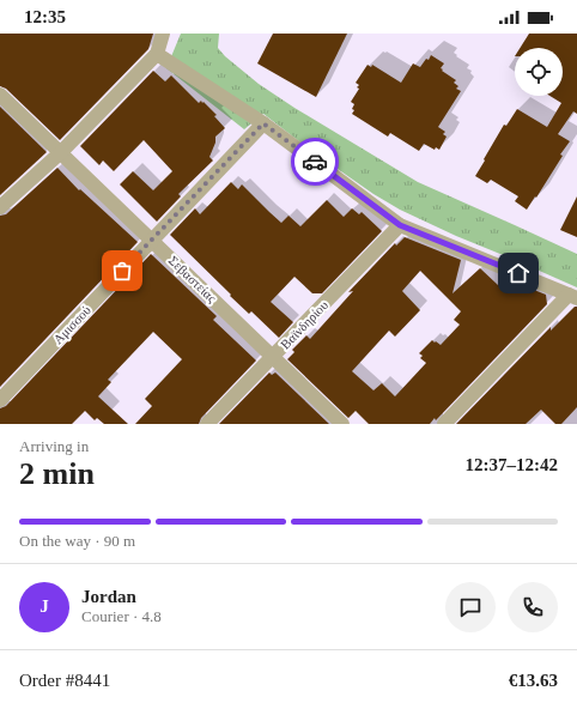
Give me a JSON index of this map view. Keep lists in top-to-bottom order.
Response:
{
  "streets": {
    "street": ["Σεβαστείας", "Αμισσού", "Βαϊνδηρίου"]
  },
  "crossings": [
    ["Σεβαστείας", "Αμισσού"],
    ["Σεβαστείας", "Βαϊνδηρίου"]
  ],
  "page": {
    "status": "12:35",
    "heading": ["2 min", "Arriving in", "12:37–12:42"],
    "panel": [
      "Jordan",
      "Courier · 4.8",
      "Order #8441",
      "€13.63"
    ],
    "bar": "On the way · 90 m",
    "round": "J"
  }
}
